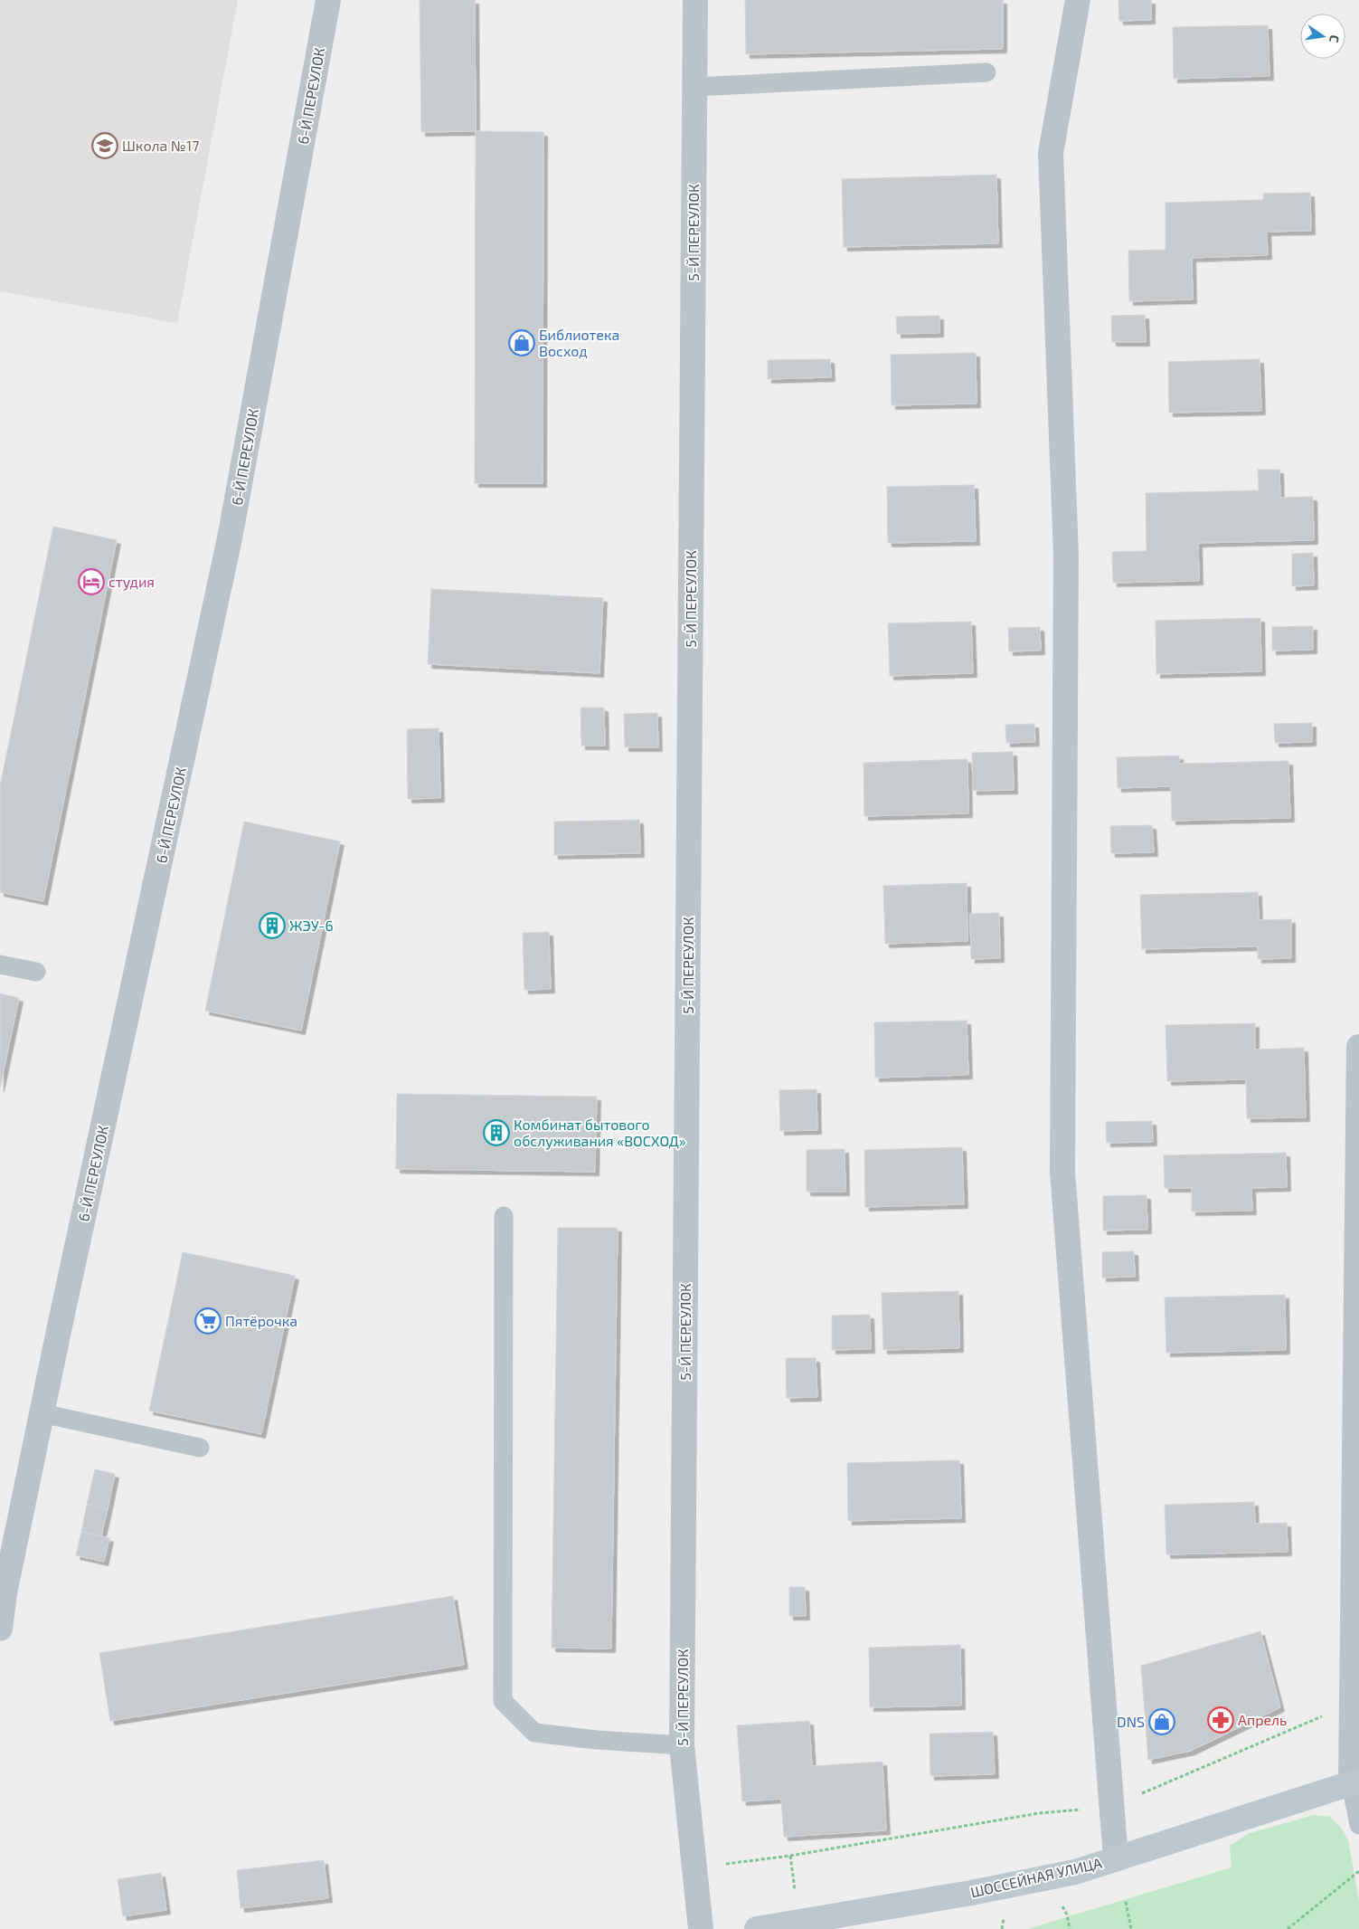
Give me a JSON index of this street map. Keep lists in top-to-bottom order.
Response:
{
  "streets": {
    "main road": ["ШОССЕЙНАЯ УЛИЦА"],
    "street": ["6-Й ПЕРЕУЛОК", "5-Й ПЕРЕУЛОК"]
  },
  "places": {
    "school or university": ["Школа №17"],
    "shop": ["Библиотека Восход", "DNS"],
    "hotel": ["студия"],
    "building": ["ЖЭУ-6", "Комбинат бытового обслуживания «ВОСХОД»"],
    "supermarket": ["Пятёрочка"],
    "pharmacy": ["Апрель"]
  },
  "north": "right"
}
